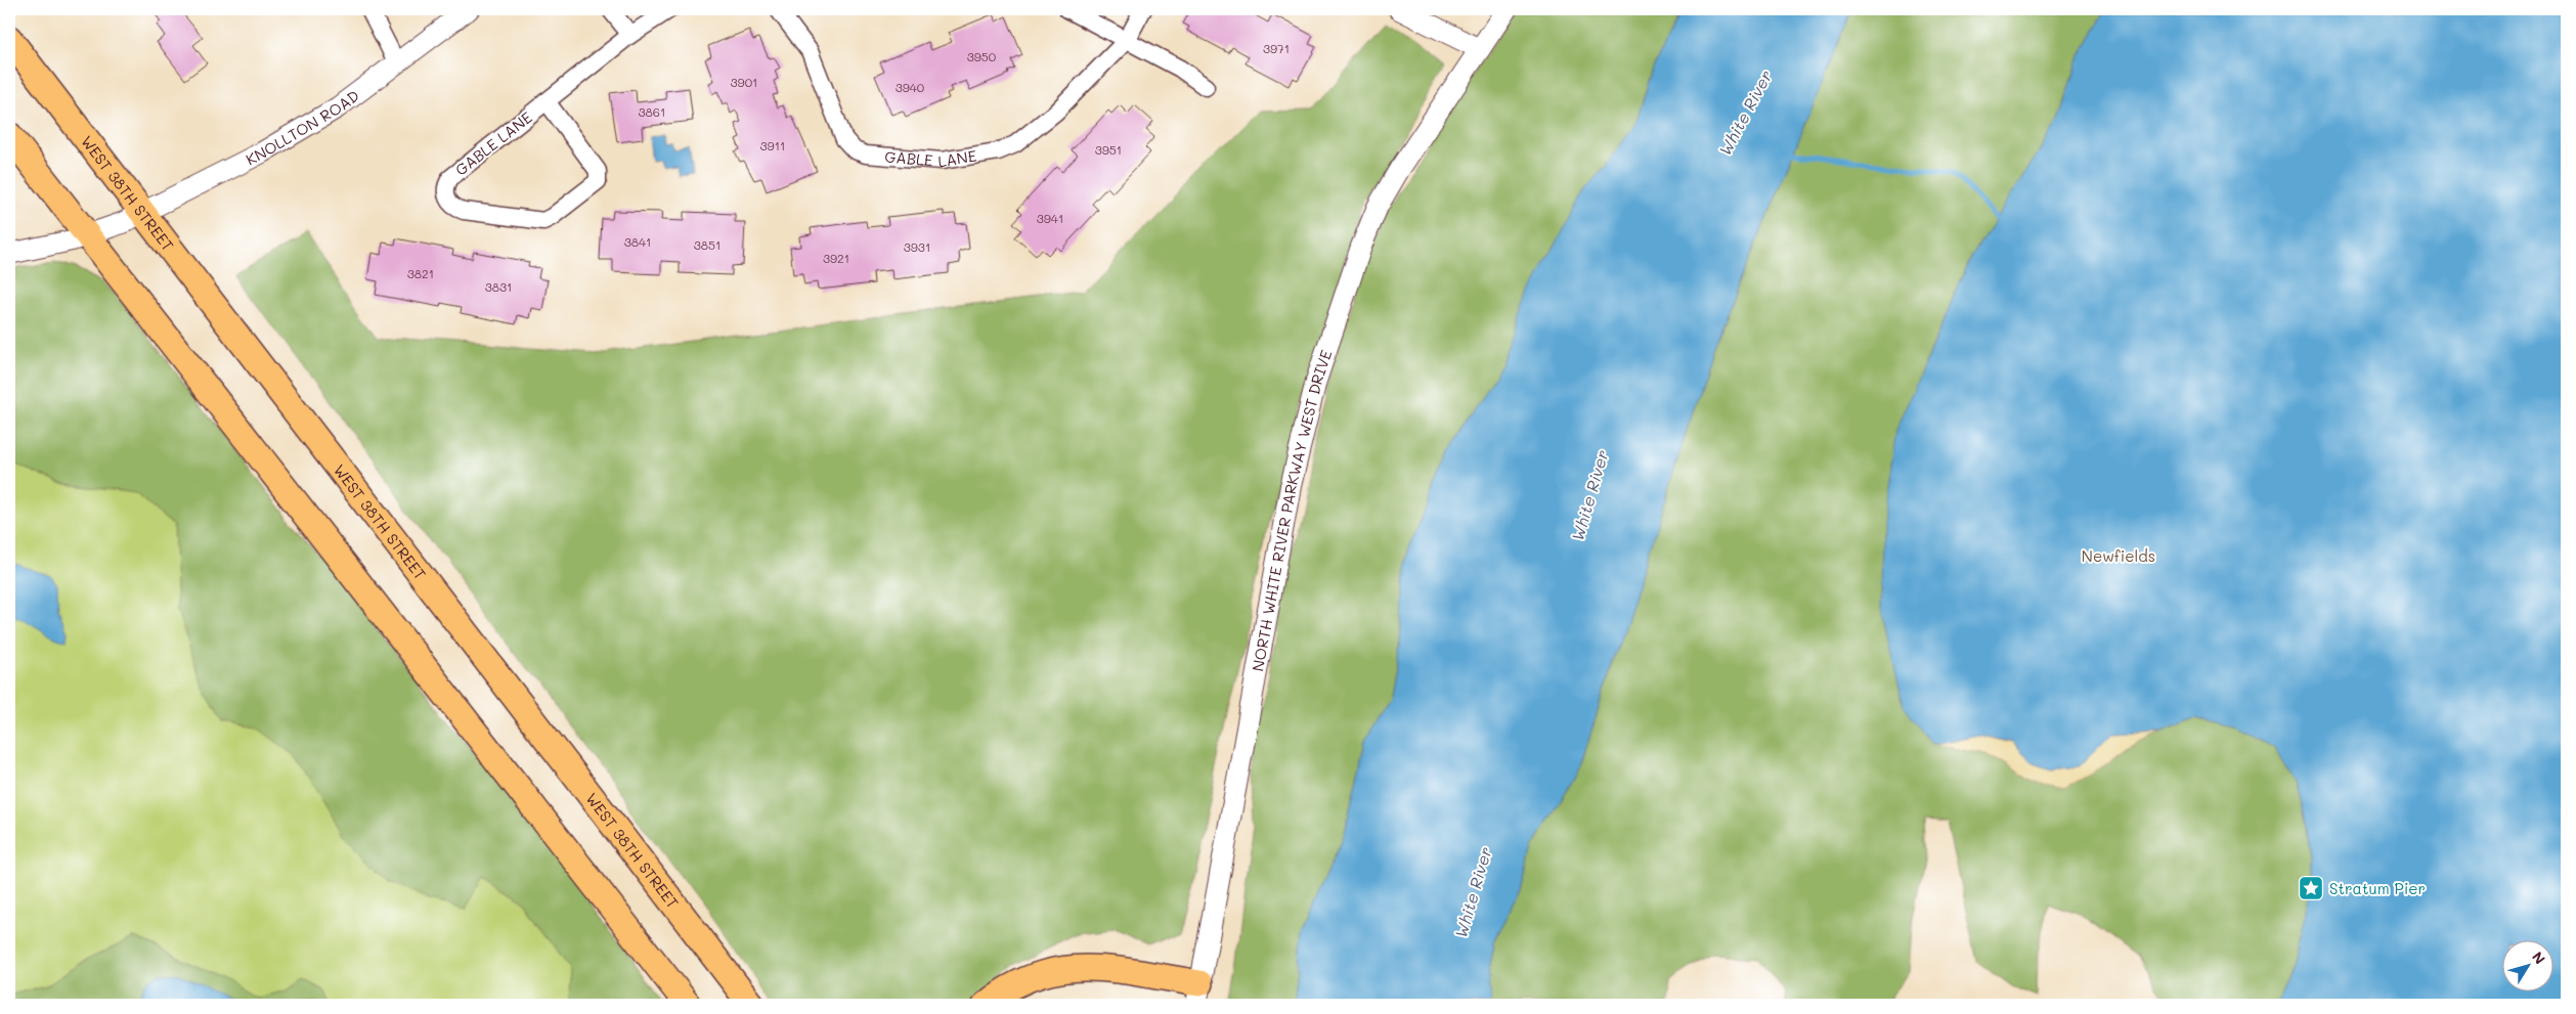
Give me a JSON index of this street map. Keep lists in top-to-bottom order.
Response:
{
  "streets": {
    "main road": ["WEST 38TH STREET"],
    "street": ["KNOLLTON ROAD", "GABLE LANE", "NORTH WHITE RIVER PARKWAY WEST DRIVE"]
  },
  "crossings": [
    ["KNOLLTON ROAD", "WEST 38TH STREET"]
  ],
  "water": ["White River"],
  "parks": ["Newfields"],
  "places": {
    "place": ["Stratum Pier"]
  },
  "house_numbers": [
    "3971",
    "3950",
    "3901",
    "3940",
    "3861",
    "3911",
    "3951",
    "3941",
    "3841",
    "3851",
    "3931",
    "3921",
    "3821",
    "3831"
  ],
  "north": "top right"
}
